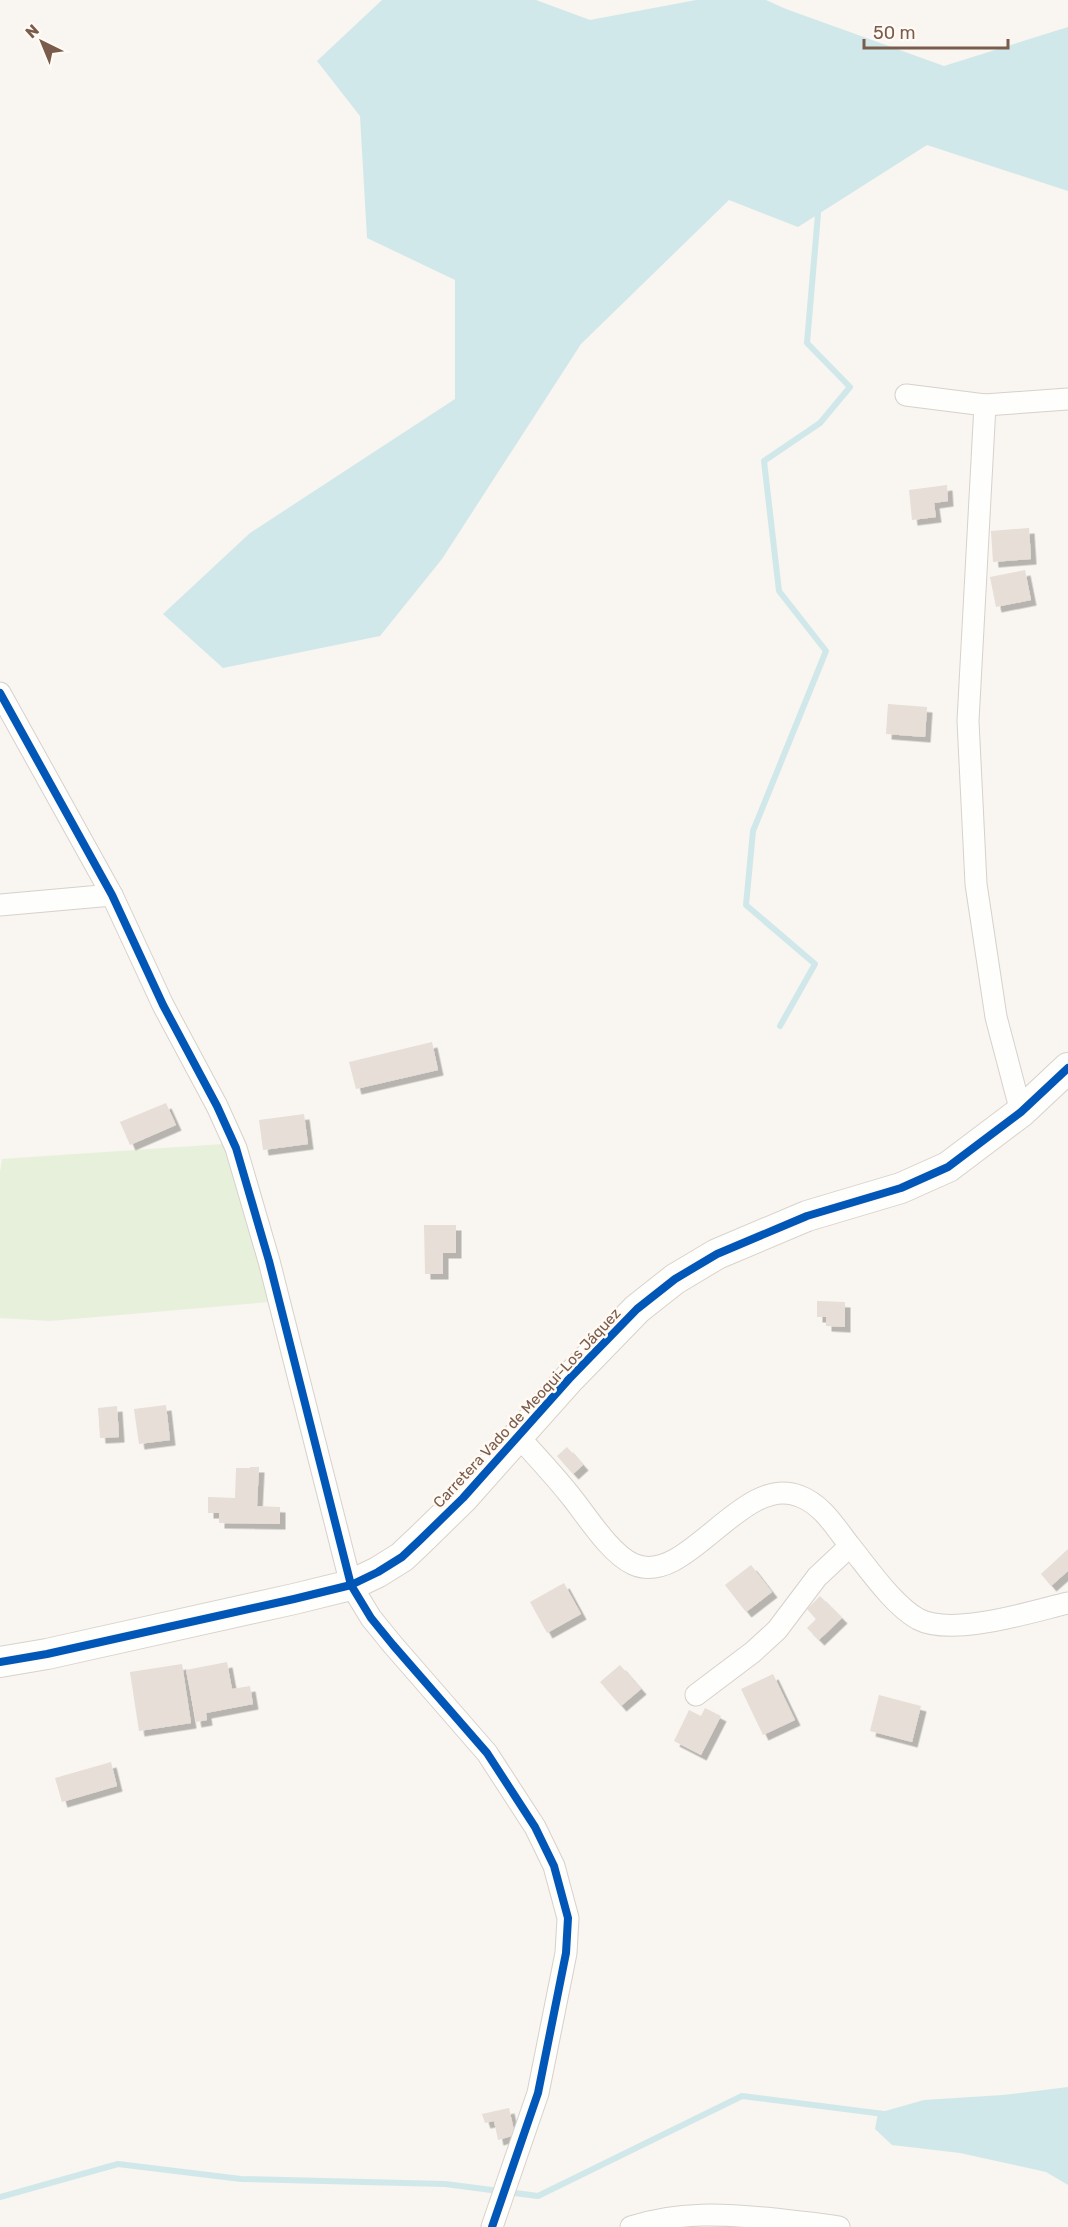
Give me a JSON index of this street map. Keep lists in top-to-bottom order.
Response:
{
  "streets": {
    "street": ["Carretera Vado de Meoqui-Los Jáquez"]
  },
  "scale_bar": "50 m",
  "north": "top left"
}
